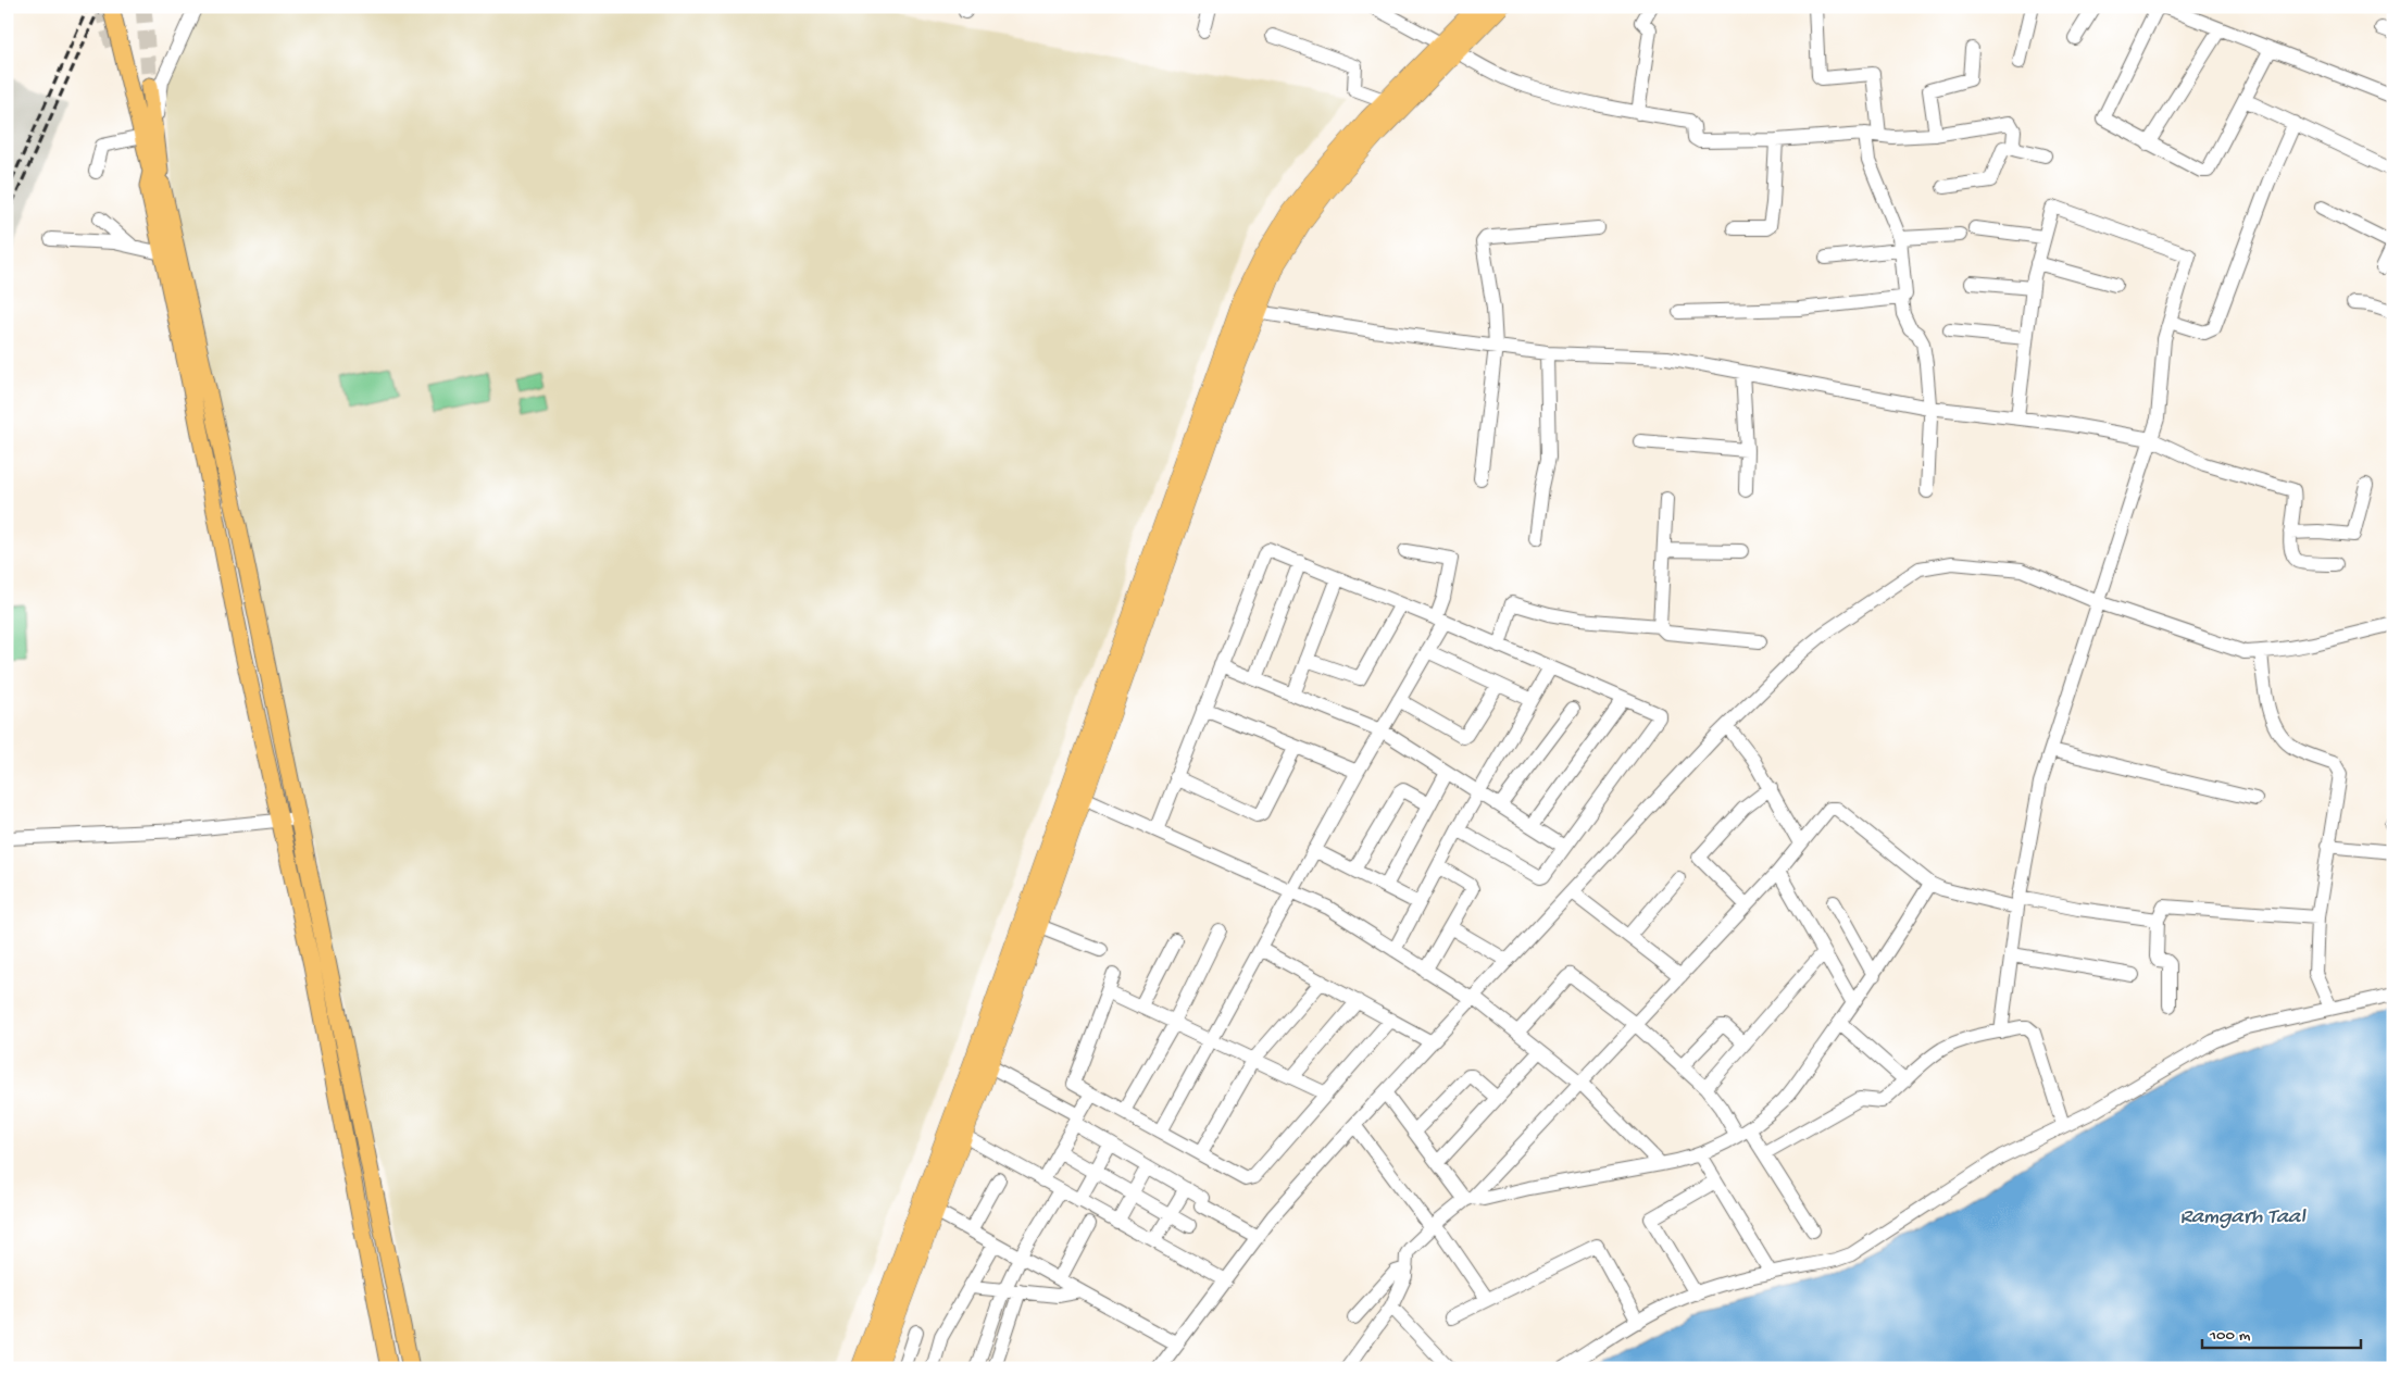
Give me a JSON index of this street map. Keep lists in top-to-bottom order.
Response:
{
  "water": ["Ramgarh Taal"],
  "scale_bar": "100 m"
}
